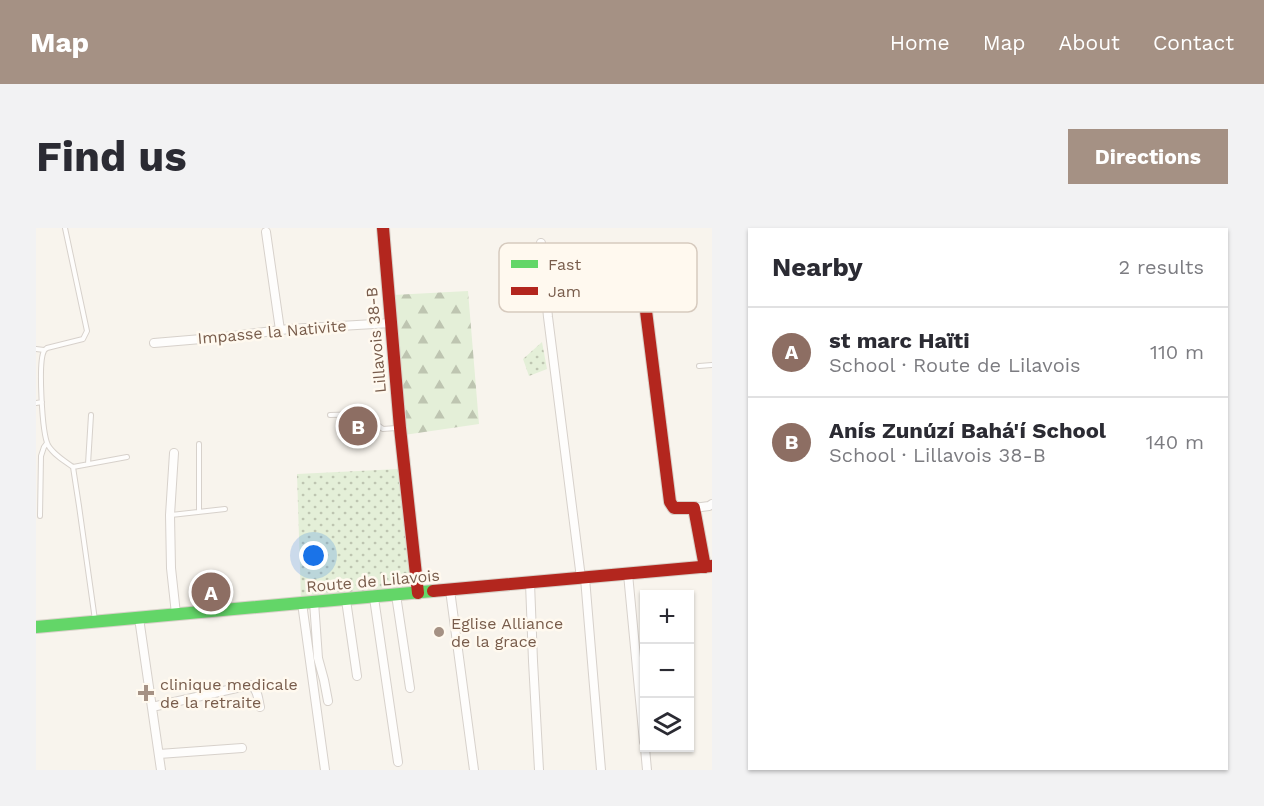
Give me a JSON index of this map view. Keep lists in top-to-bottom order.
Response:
{
  "streets": {
    "street": ["Impasse la Nativite", "Lillavois 38-B", "Route de Lilavois"]
  },
  "crossings": [
    ["Impasse la Nativite", "Lillavois 38-B"],
    ["Lillavois 38-B", "Route de Lilavois"]
  ],
  "places": {
    "other": ["Eglise Alliance de la grace"],
    "health": ["clinique medicale de la retraite"]
  },
  "legend": ["Fast", "Jam"],
  "page": {
    "header": "Map",
    "nav": [
      "Home",
      "Map",
      "About",
      "Contact"
    ],
    "buttons": "Directions",
    "title": "Find us",
    "heading": ["Nearby", "2 results"],
    "list": [
      {
        "mark": "A",
        "name": "st marc Haïti",
        "note": "School · Route de Lilavois",
        "value": "110 m"
      },
      {
        "mark": "B",
        "name": "Anís Zunúzí Bahá'í School",
        "note": "School · Lillavois 38-B",
        "value": "140 m"
      }
    ],
    "pins": ["B", "A"],
    "map_buttons": ["+", "−"]
  }
}
